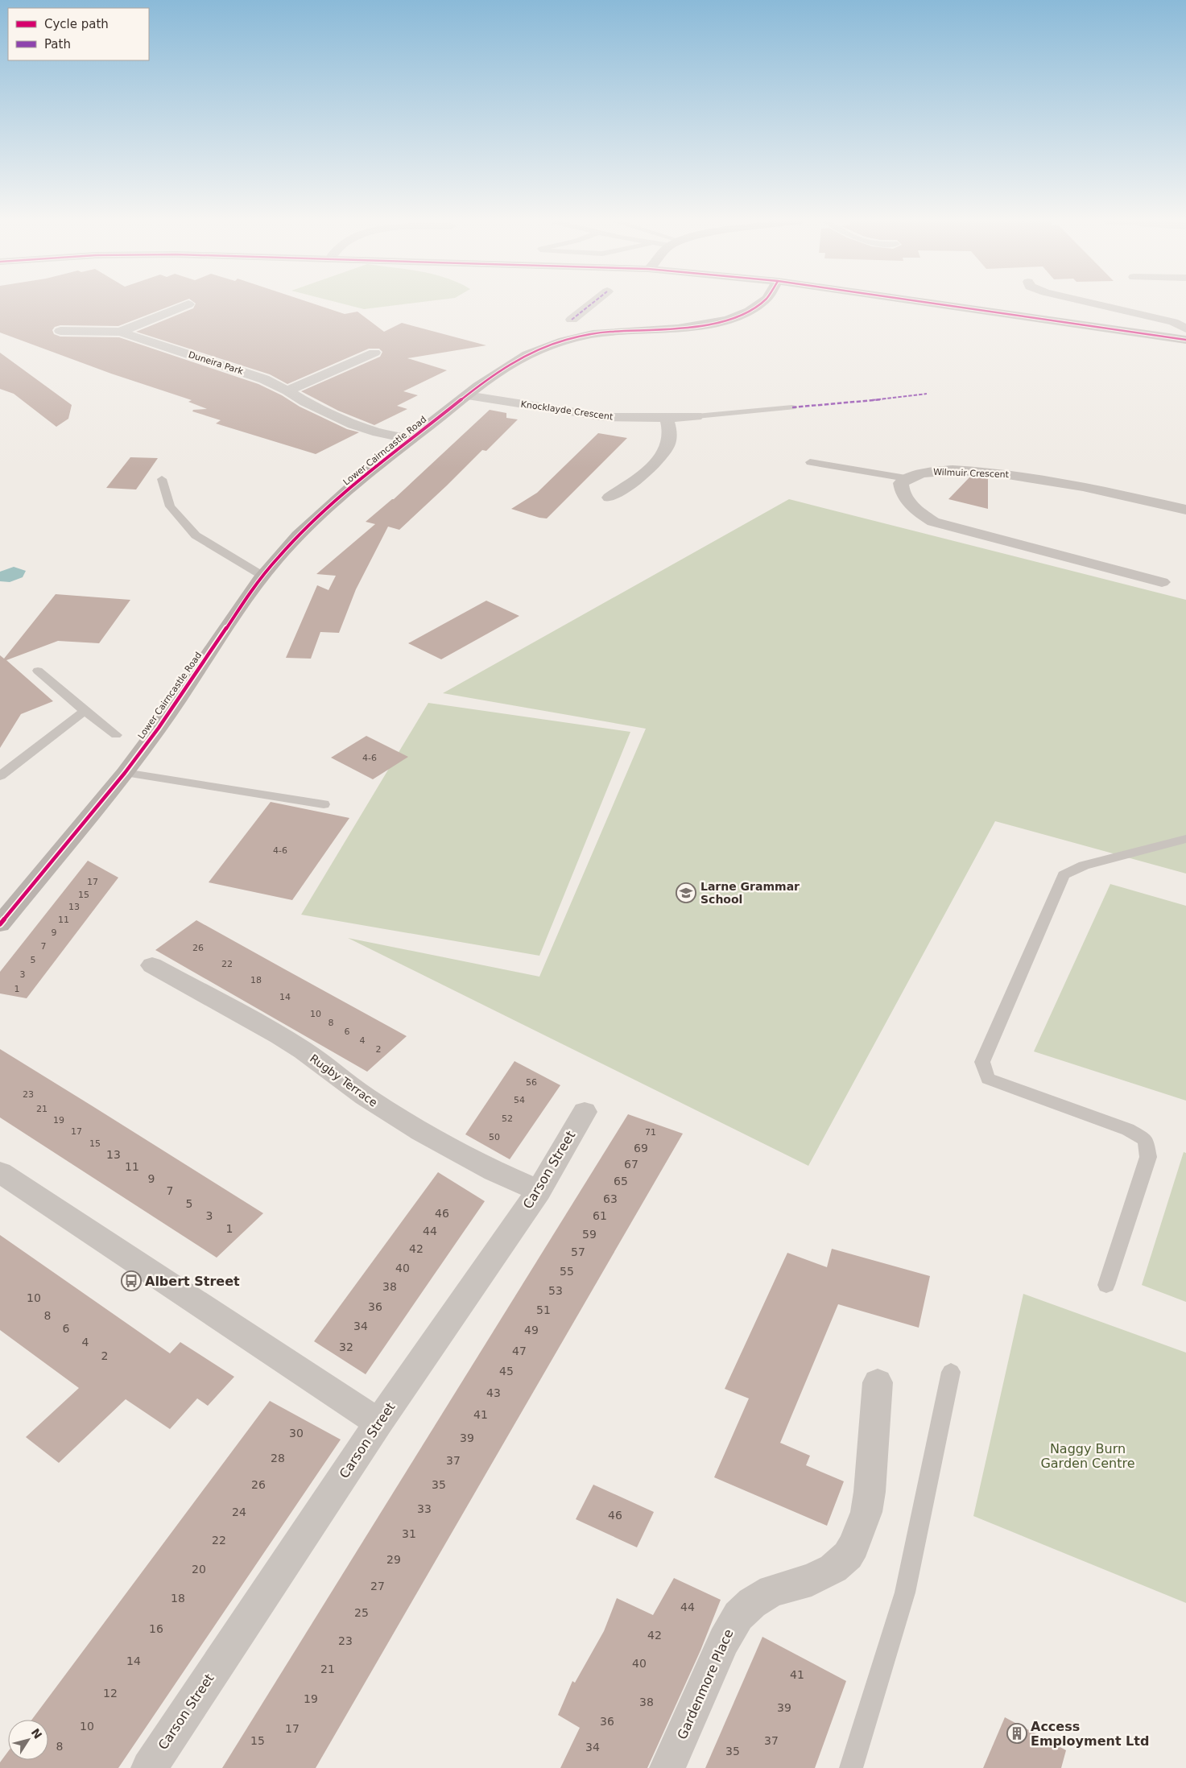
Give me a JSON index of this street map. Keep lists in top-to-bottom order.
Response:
{
  "streets": {
    "street": [
      "Duneira Park",
      "Knocklayde Crescent",
      "Lower Cairncastle Road",
      "Wilmuir Crescent",
      "Rugby Terrace",
      "Carson Street",
      "Gardenmore Place"
    ]
  },
  "crossings": [
    ["Duneira Park", "Lower Cairncastle Road"],
    ["Knocklayde Crescent", "Lower Cairncastle Road"],
    ["Rugby Terrace", "Carson Street"]
  ],
  "parks": ["Naggy Burn Garden Centre"],
  "places": {
    "school or university": ["Larne Grammar School"],
    "bus stop": ["Albert Street"],
    "building": ["Access Employment Ltd"]
  },
  "house_numbers": [
    "4-6",
    "4-6",
    "17",
    "15",
    "13",
    "11",
    "9",
    "7",
    "26",
    "5",
    "22",
    "3",
    "18",
    "1",
    "14",
    "10",
    "8",
    "6",
    "4",
    "2",
    "56",
    "23",
    "54",
    "21",
    "52",
    "19",
    "17",
    "71",
    "50",
    "15",
    "69",
    "13",
    "67",
    "11",
    "9",
    "65",
    "7",
    "63",
    "5",
    "46",
    "3",
    "61",
    "1",
    "44",
    "59",
    "42",
    "57",
    "40",
    "55",
    "38",
    "53",
    "10",
    "36",
    "51",
    "8",
    "34",
    "6",
    "49",
    "4",
    "32",
    "47",
    "2",
    "45",
    "43",
    "41",
    "30",
    "39",
    "28",
    "37",
    "26",
    "35",
    "33",
    "24",
    "46",
    "31",
    "22",
    "29",
    "20",
    "27",
    "18",
    "44",
    "25",
    "16",
    "42",
    "23",
    "14",
    "40",
    "21",
    "41",
    "12",
    "19",
    "38",
    "39",
    "36",
    "10",
    "17",
    "15",
    "37",
    "8",
    "34",
    "35"
  ],
  "legend": ["Cycle path", "Path"],
  "north": "top right"
}
